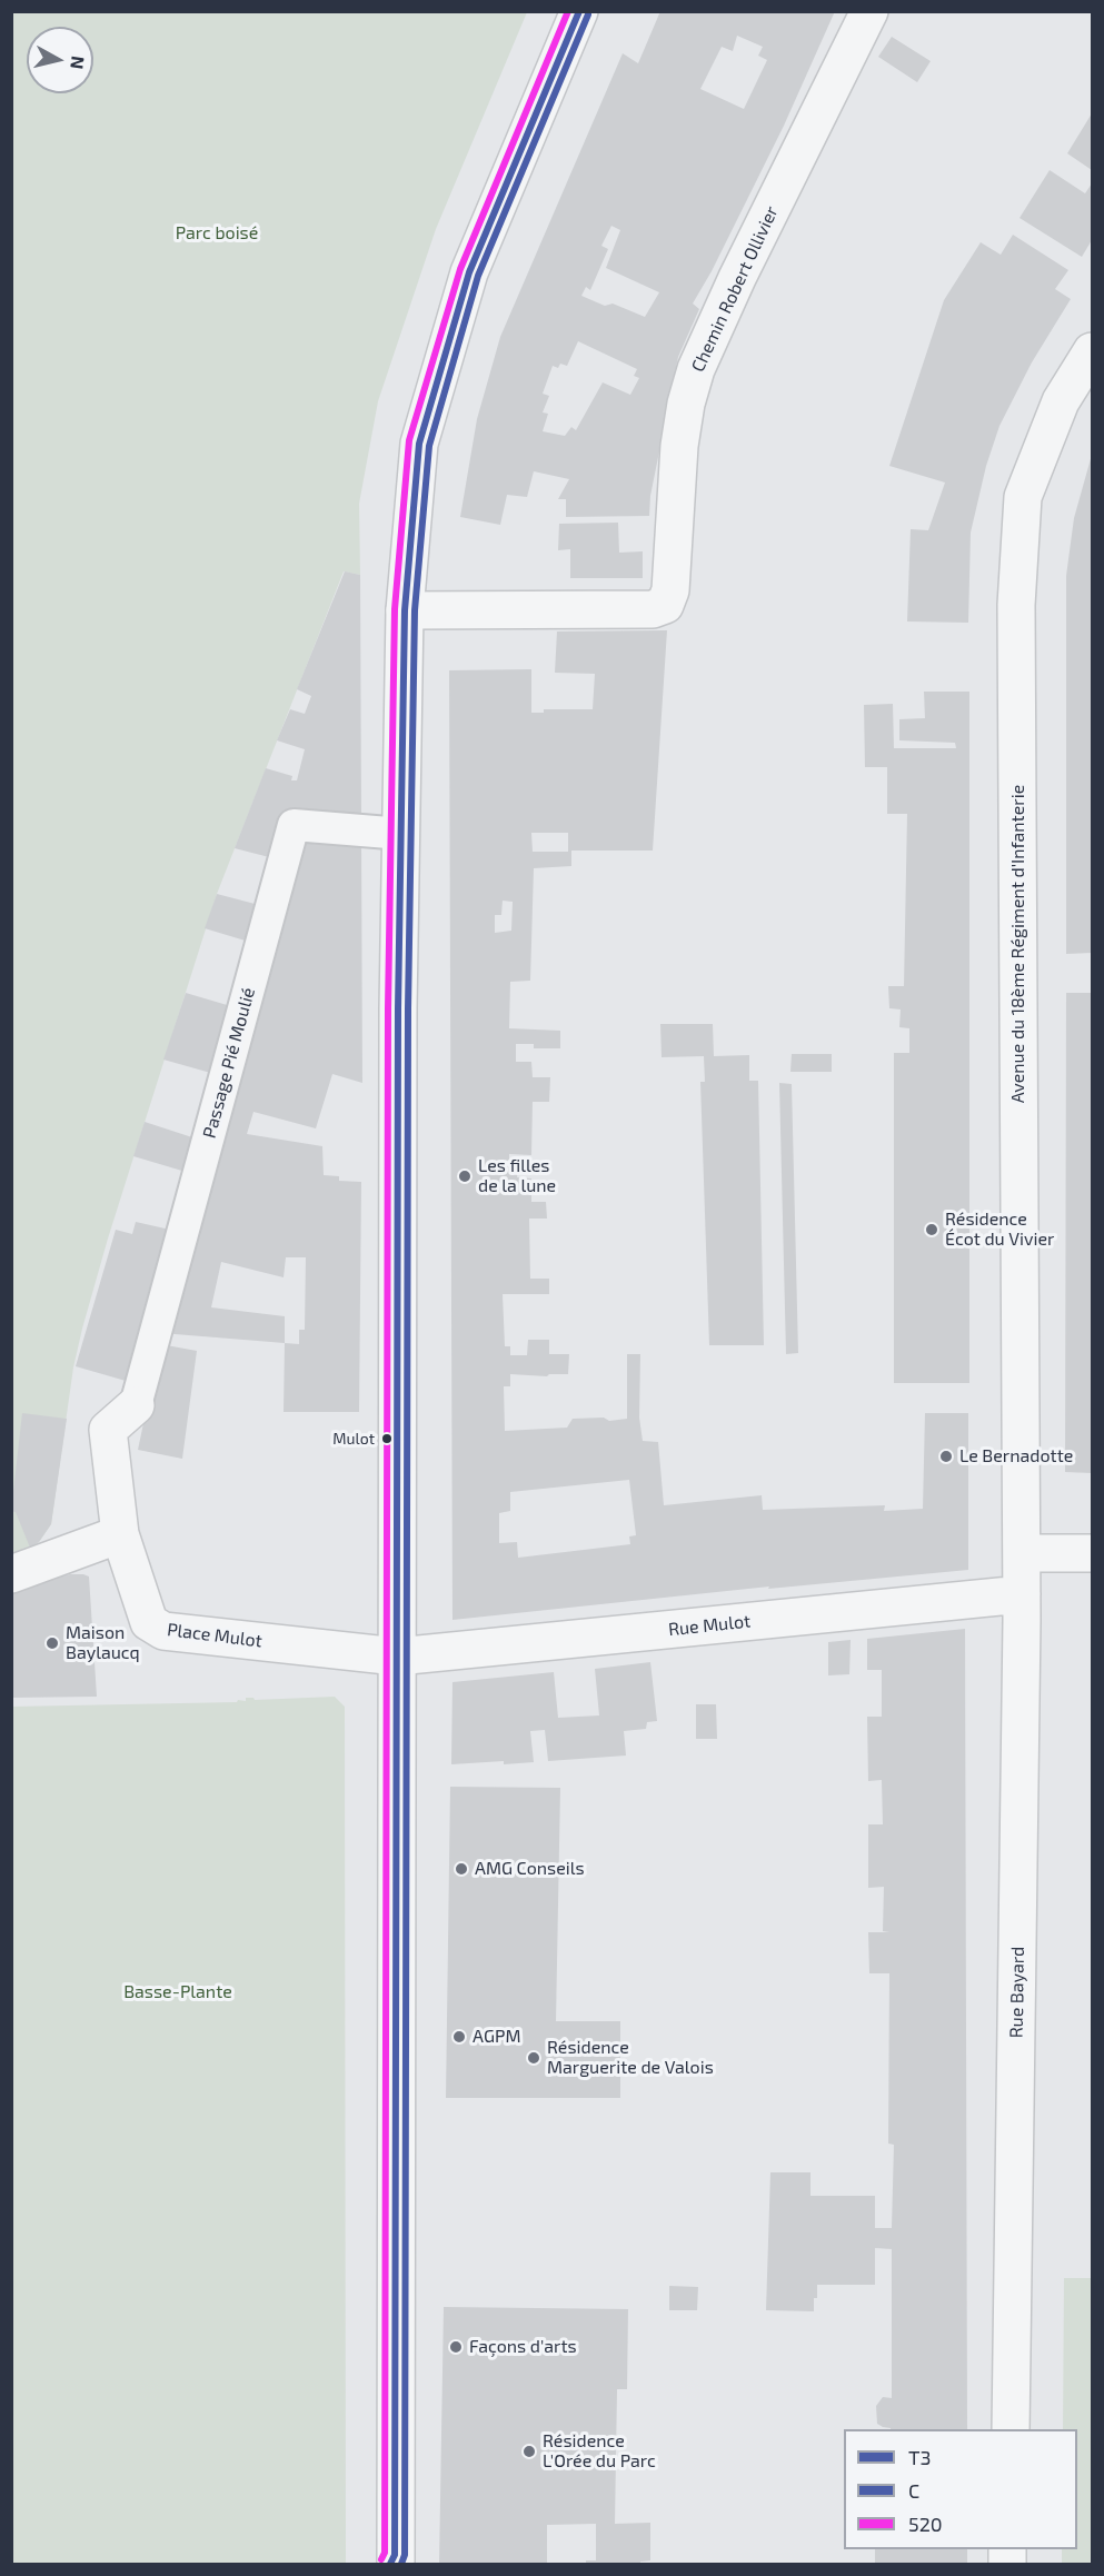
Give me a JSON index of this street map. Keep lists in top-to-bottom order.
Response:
{
  "streets": {
    "street": [
      "Chemin Robert Ollivier",
      "Avenue du 18ème Régiment d'Infanterie",
      "Passage Pié Moulié",
      "Rue Mulot",
      "Place Mulot",
      "Rue Bayard"
    ]
  },
  "crossings": [
    ["Avenue du 18ème Régiment d'Infanterie", "Rue Bayard"],
    ["Passage Pié Moulié", "Place Mulot"],
    ["Rue Mulot", "Place Mulot"],
    ["Rue Mulot", "Rue Bayard"]
  ],
  "parks": ["Parc boisé", "Basse-Plante"],
  "places": [
    "Les filles de la lune",
    "Résidence Écot du Vivier",
    "Mulot",
    "Le Bernadotte",
    "Maison Baylaucq",
    "AMG Conseils",
    "AGPM",
    "Résidence Marguerite de Valois",
    "Façons d'arts",
    "Résidence L'Orée du Parc"
  ],
  "lines": ["transit line T3", "transit line 520", "transit line C"],
  "legend": ["T3", "C", "520"],
  "north": "right"
}
